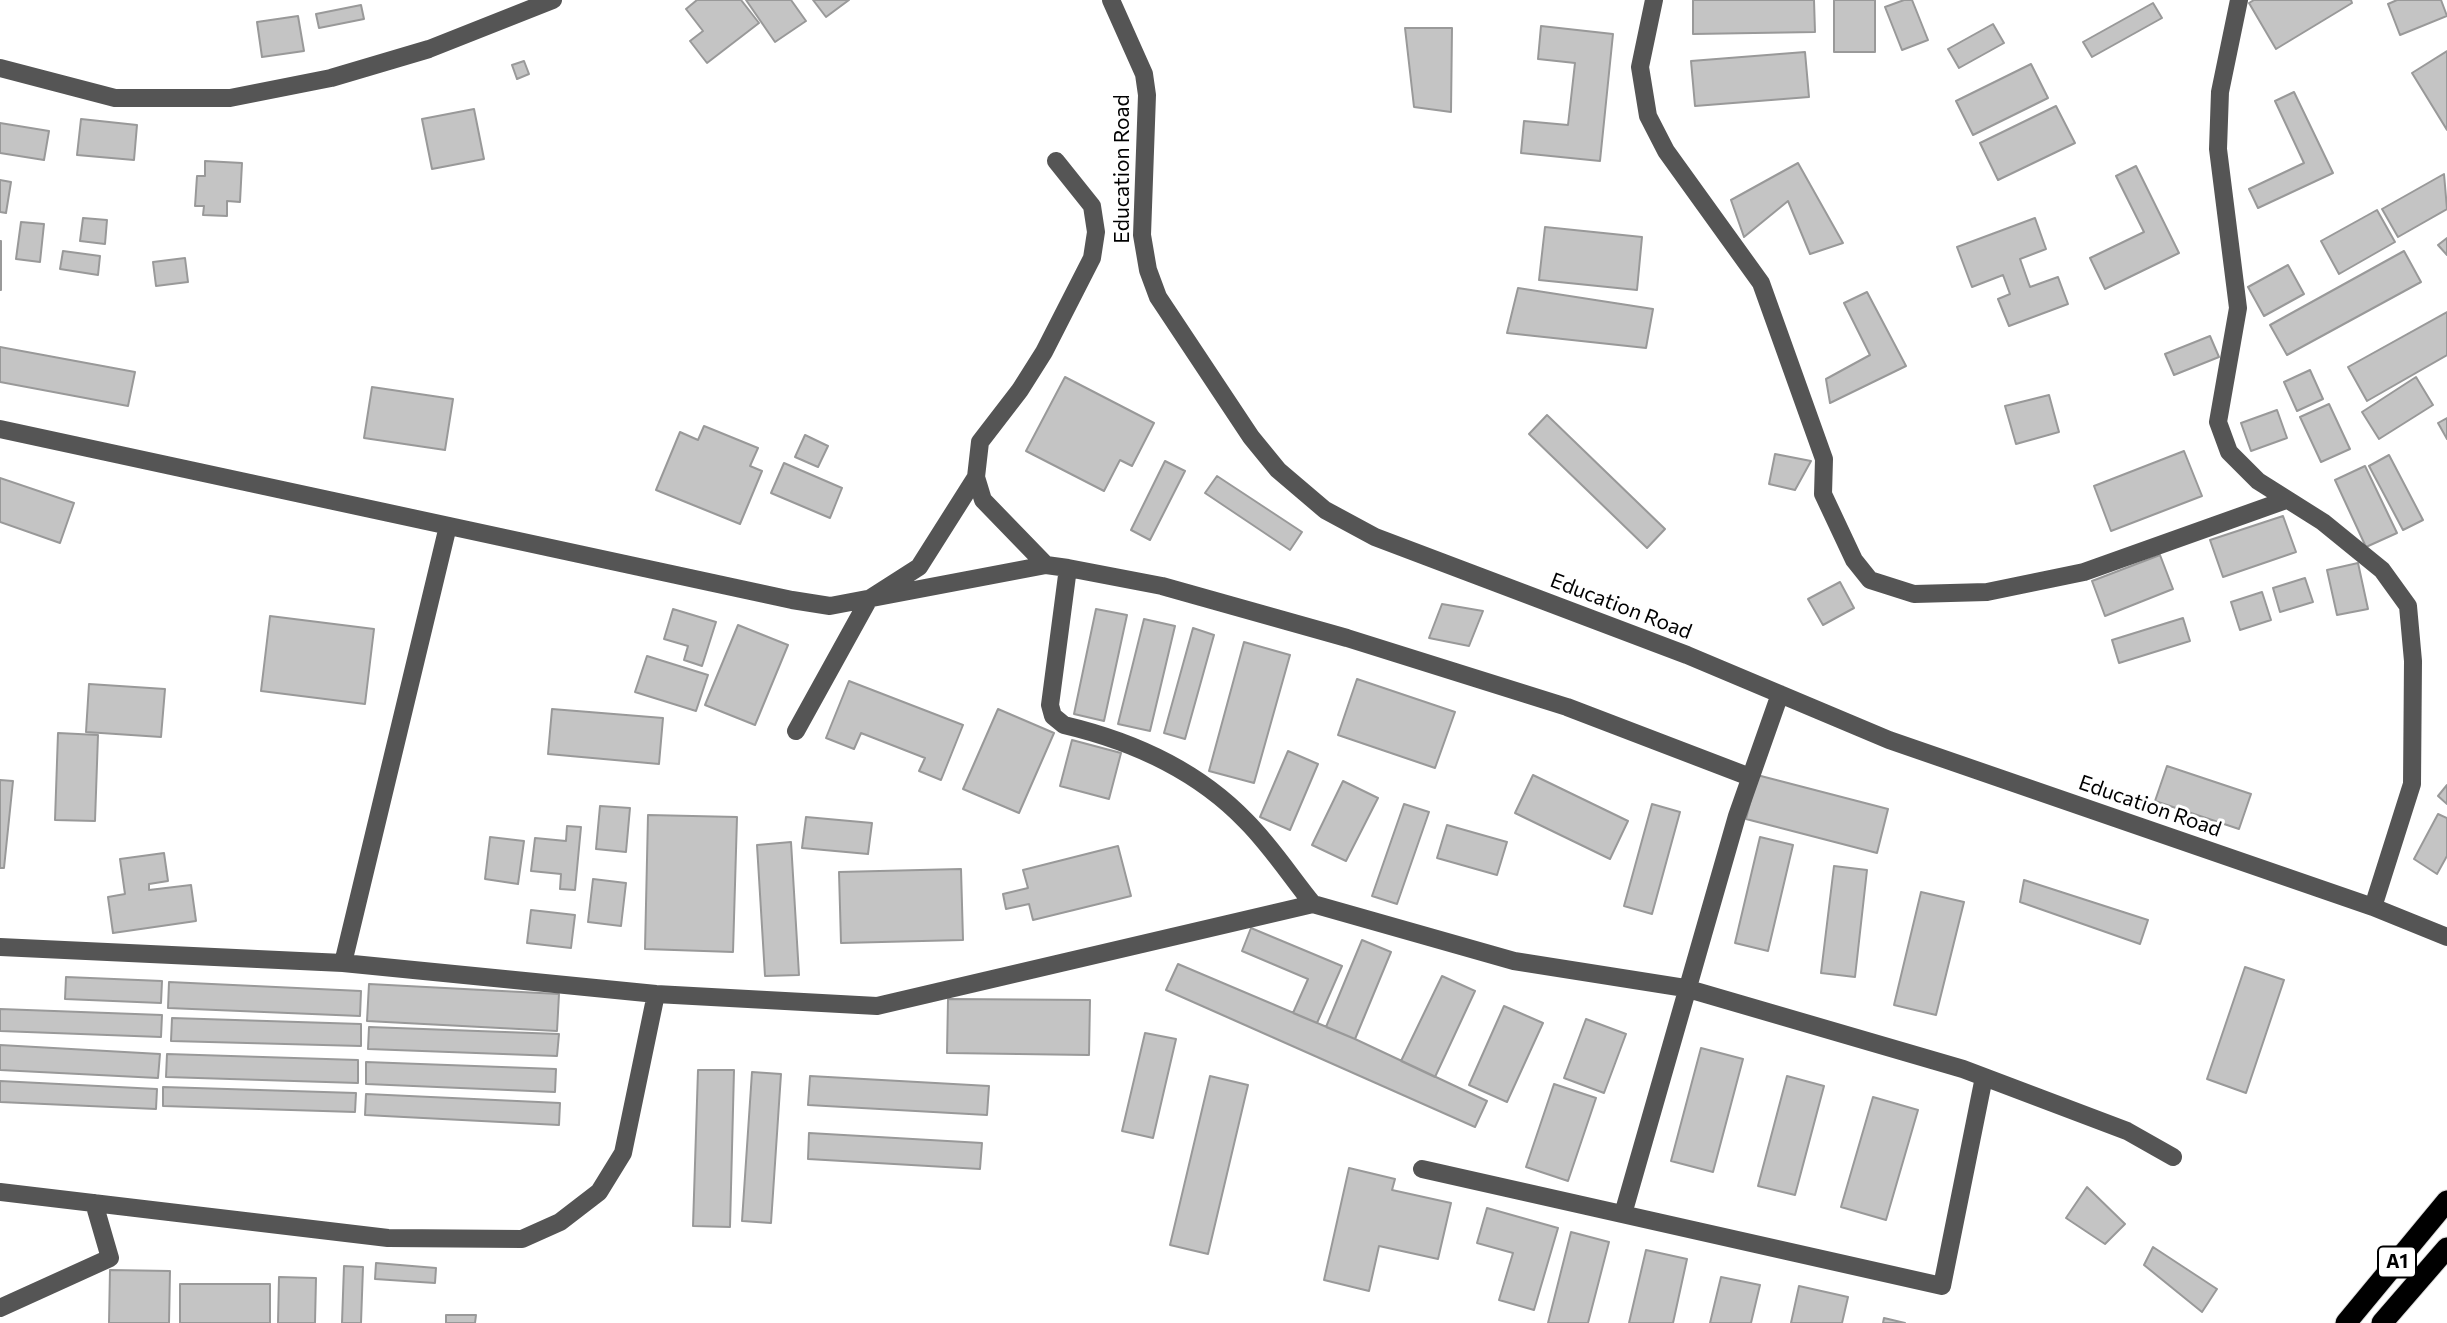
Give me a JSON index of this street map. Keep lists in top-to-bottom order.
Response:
{
  "streets": {
    "highway": ["A1"],
    "street": ["Education Road"]
  }
}
